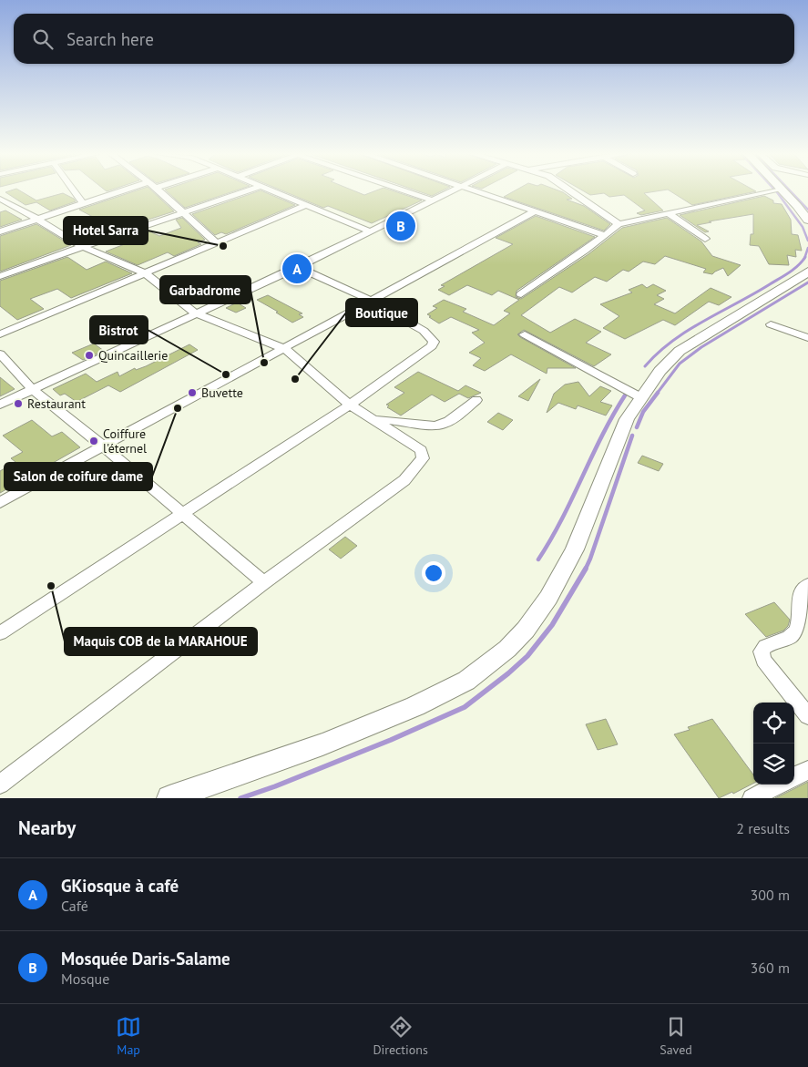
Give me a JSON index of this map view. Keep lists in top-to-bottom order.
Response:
{
  "places": [
    "Hotel Sarra",
    "Quincaillerie",
    "Garbadrome",
    "Bistrot",
    "Boutique",
    "Buvette",
    "Restaurant",
    "Salon de coifure dame",
    "Coiffure l'éternel",
    "Maquis COB de la MARAHOUE"
  ],
  "page": {
    "search": "Search here",
    "pins": ["B", "A"],
    "heading": ["Nearby", "2 results"],
    "list": [
      {
        "mark": "A",
        "name": "GKiosque à café",
        "note": "Café",
        "value": "300 m"
      },
      {
        "mark": "B",
        "name": "Mosquée Daris-Salame",
        "note": "Mosque",
        "value": "360 m"
      }
    ],
    "nav": ["Map", "Directions", "Saved"]
  }
}
